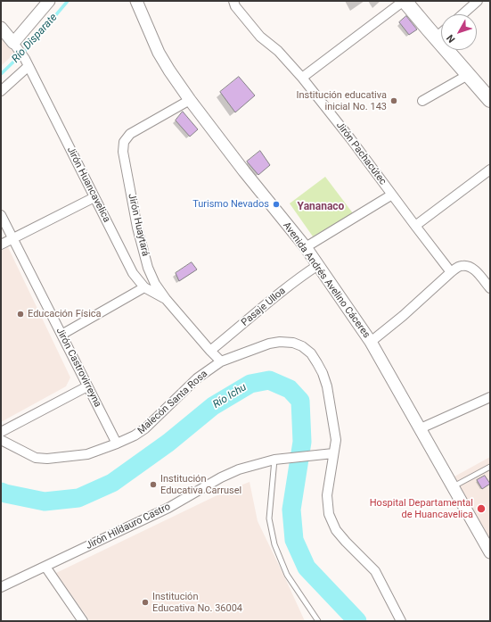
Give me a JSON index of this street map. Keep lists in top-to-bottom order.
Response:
{
  "streets": {
    "main road": ["Avenida Andrés Avelino Cáceres"],
    "street": [
      "Jirón Pachacútec",
      "Jirón Huancavelica",
      "Jirón Huaytará",
      "Pasaje Ulloa",
      "Jirón Castrovirreyna",
      "Malecón Santa Rosa",
      "Jirón Hildauro Castro"
    ]
  },
  "crossings": [
    ["Jirón Huancavelica", "Jirón Huaytará"],
    ["Jirón Huaytará", "Avenida Andrés Avelino Cáceres"],
    ["Jirón Huaytará", "Pasaje Ulloa"],
    ["Jirón Huaytará", "Malecón Santa Rosa"],
    ["Avenida Andrés Avelino Cáceres", "Pasaje Ulloa"],
    ["Jirón Castrovirreyna", "Malecón Santa Rosa"],
    ["Malecón Santa Rosa", "Jirón Hildauro Castro"]
  ],
  "districts": ["Yananaco"],
  "water": ["Río Disparate", "Río Ichu"],
  "places": [
    "Institución educativa inicial No. 143",
    "Turismo Nevados",
    "Educación Física",
    "Institución Educativa Carrusel",
    "Hospital Departamental de Huancavelica",
    "Institución Educativa No. 36004"
  ],
  "north": "bottom left"
}
